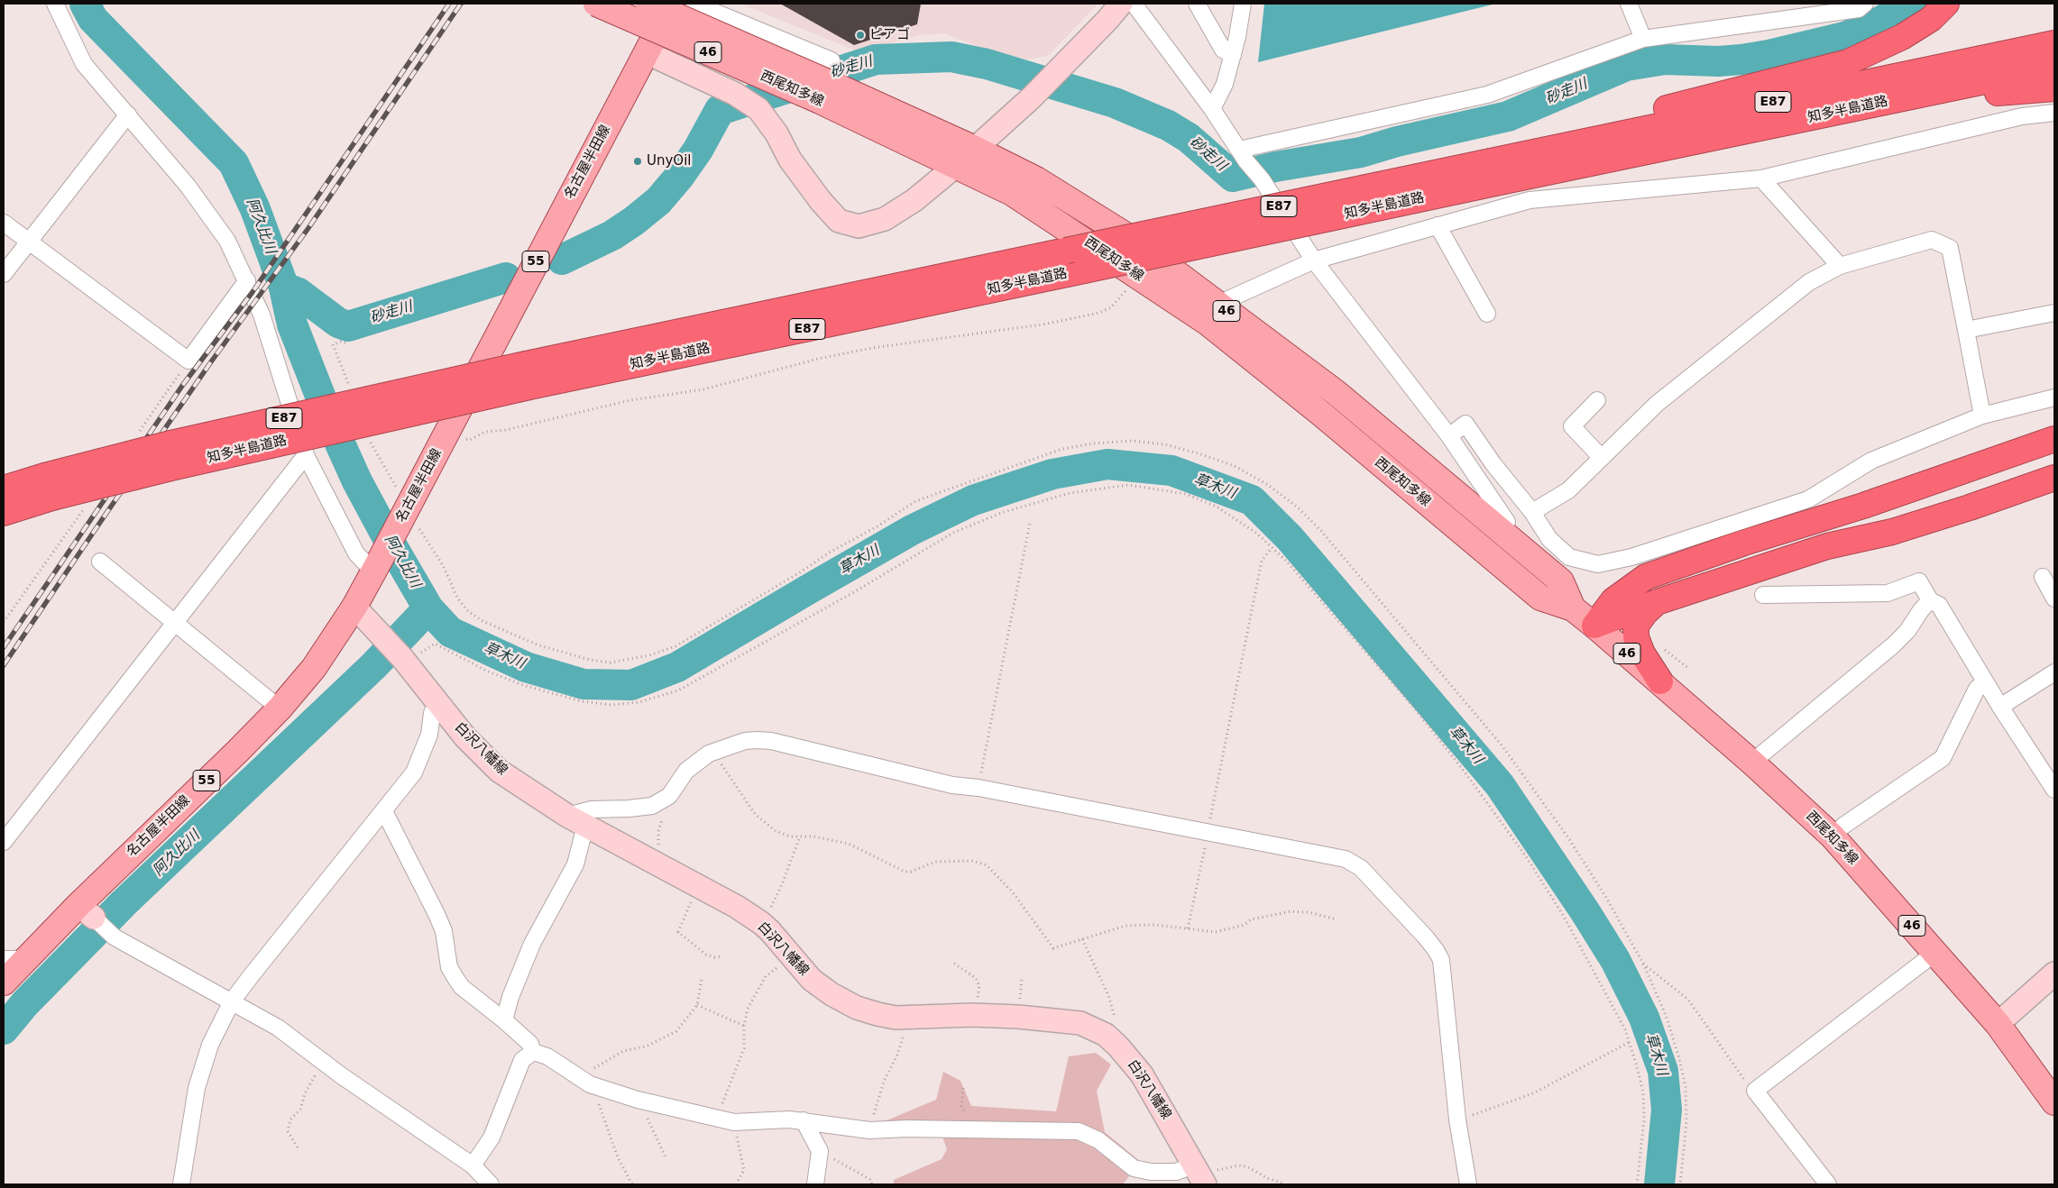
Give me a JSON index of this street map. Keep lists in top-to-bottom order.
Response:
{
  "streets": {
    "highway": ["E87", "知多半島道路"],
    "main road": [
      "46",
      "西尾知多線",
      "名古屋半田線",
      "55",
      "白沢八幡線"
    ]
  },
  "crossings": [
    ["名古屋半田線", "白沢八幡線"]
  ],
  "water": ["砂走川", "阿久比川", "草木川"],
  "places": ["ピアゴ", "UnyOil"]
}
